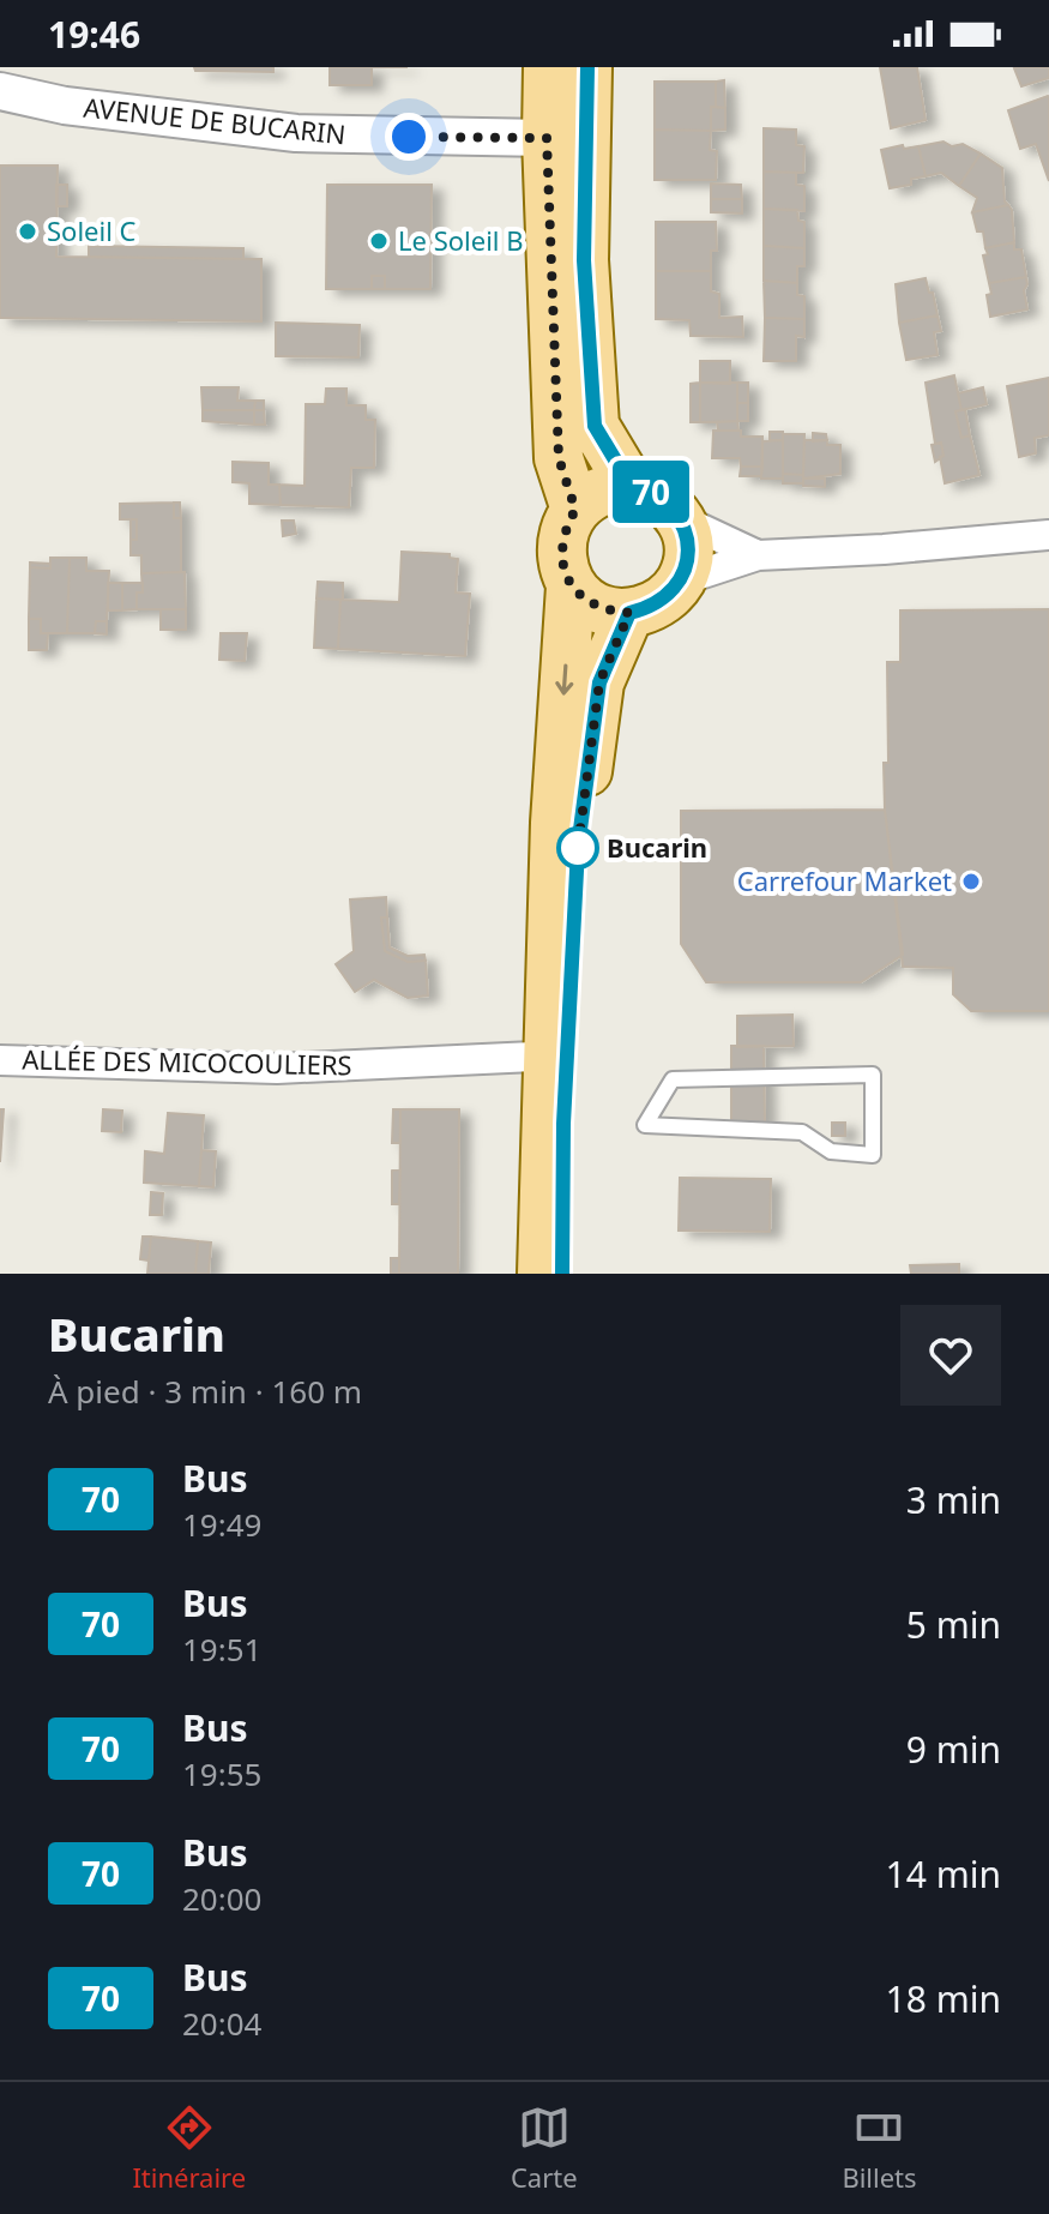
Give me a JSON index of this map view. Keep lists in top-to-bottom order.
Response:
{
  "streets": {
    "street": ["AVENUE DE BUCARIN", "ALLÉE DES MICOCOULIERS"]
  },
  "places": [
    "Soleil C",
    "Le Soleil B",
    "Bucarin",
    "Carrefour Market"
  ],
  "lines": ["bus line 70"],
  "page": {
    "status": "19:46",
    "on_map": "70",
    "heading": ["Bucarin", "À pied · 3 min · 160 m"],
    "list": [
      {
        "mark": "70",
        "name": "Bus",
        "note": "19:49",
        "value": "3 min"
      },
      {
        "mark": "70",
        "name": "Bus",
        "note": "19:51",
        "value": "5 min"
      },
      {
        "mark": "70",
        "name": "Bus",
        "note": "19:55",
        "value": "9 min"
      },
      {
        "mark": "70",
        "name": "Bus",
        "note": "20:00",
        "value": "14 min"
      },
      {
        "mark": "70",
        "name": "Bus",
        "note": "20:04",
        "value": "18 min"
      }
    ],
    "tabs": ["Itinéraire", "Carte", "Billets"]
  }
}
